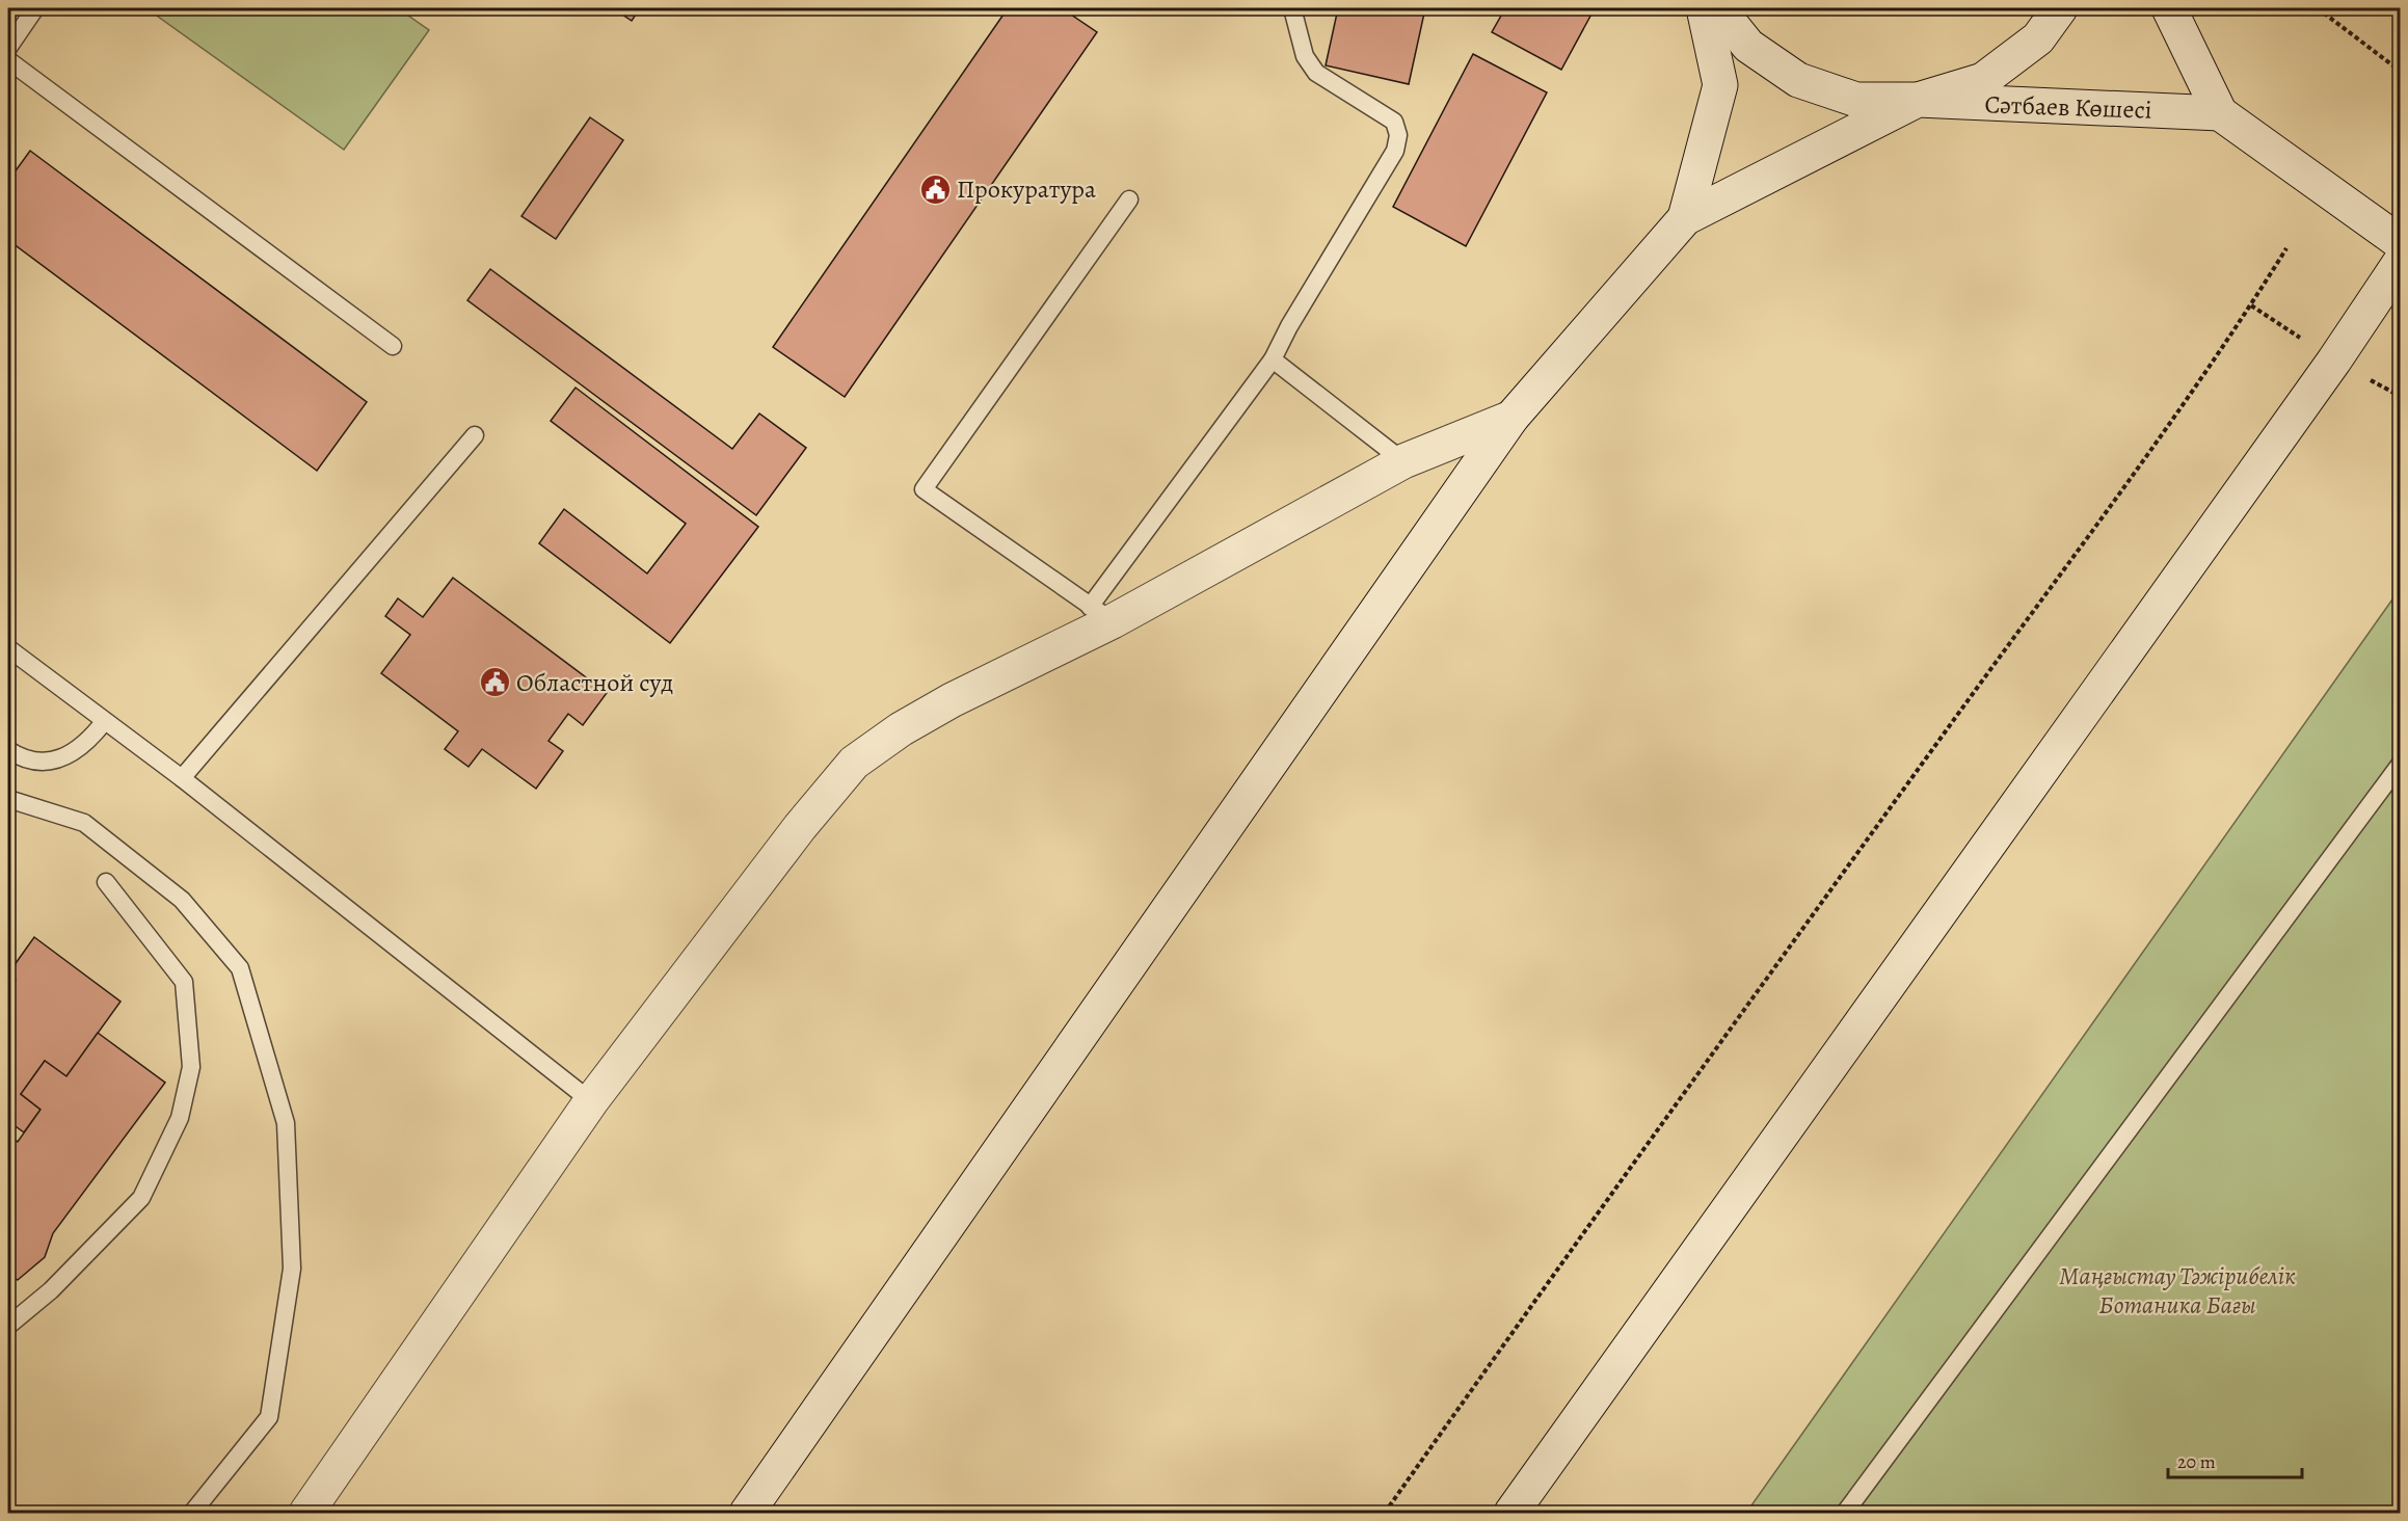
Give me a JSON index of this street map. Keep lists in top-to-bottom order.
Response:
{
  "streets": {
    "main road": ["Сәтбаев Көшесі"]
  },
  "parks": ["Маңғыстау Тәжірибелік Ботаника Бағы"],
  "places": {
    "public building": ["Прокуратура", "Областной суд"]
  },
  "scale_bar": "20 m"
}
